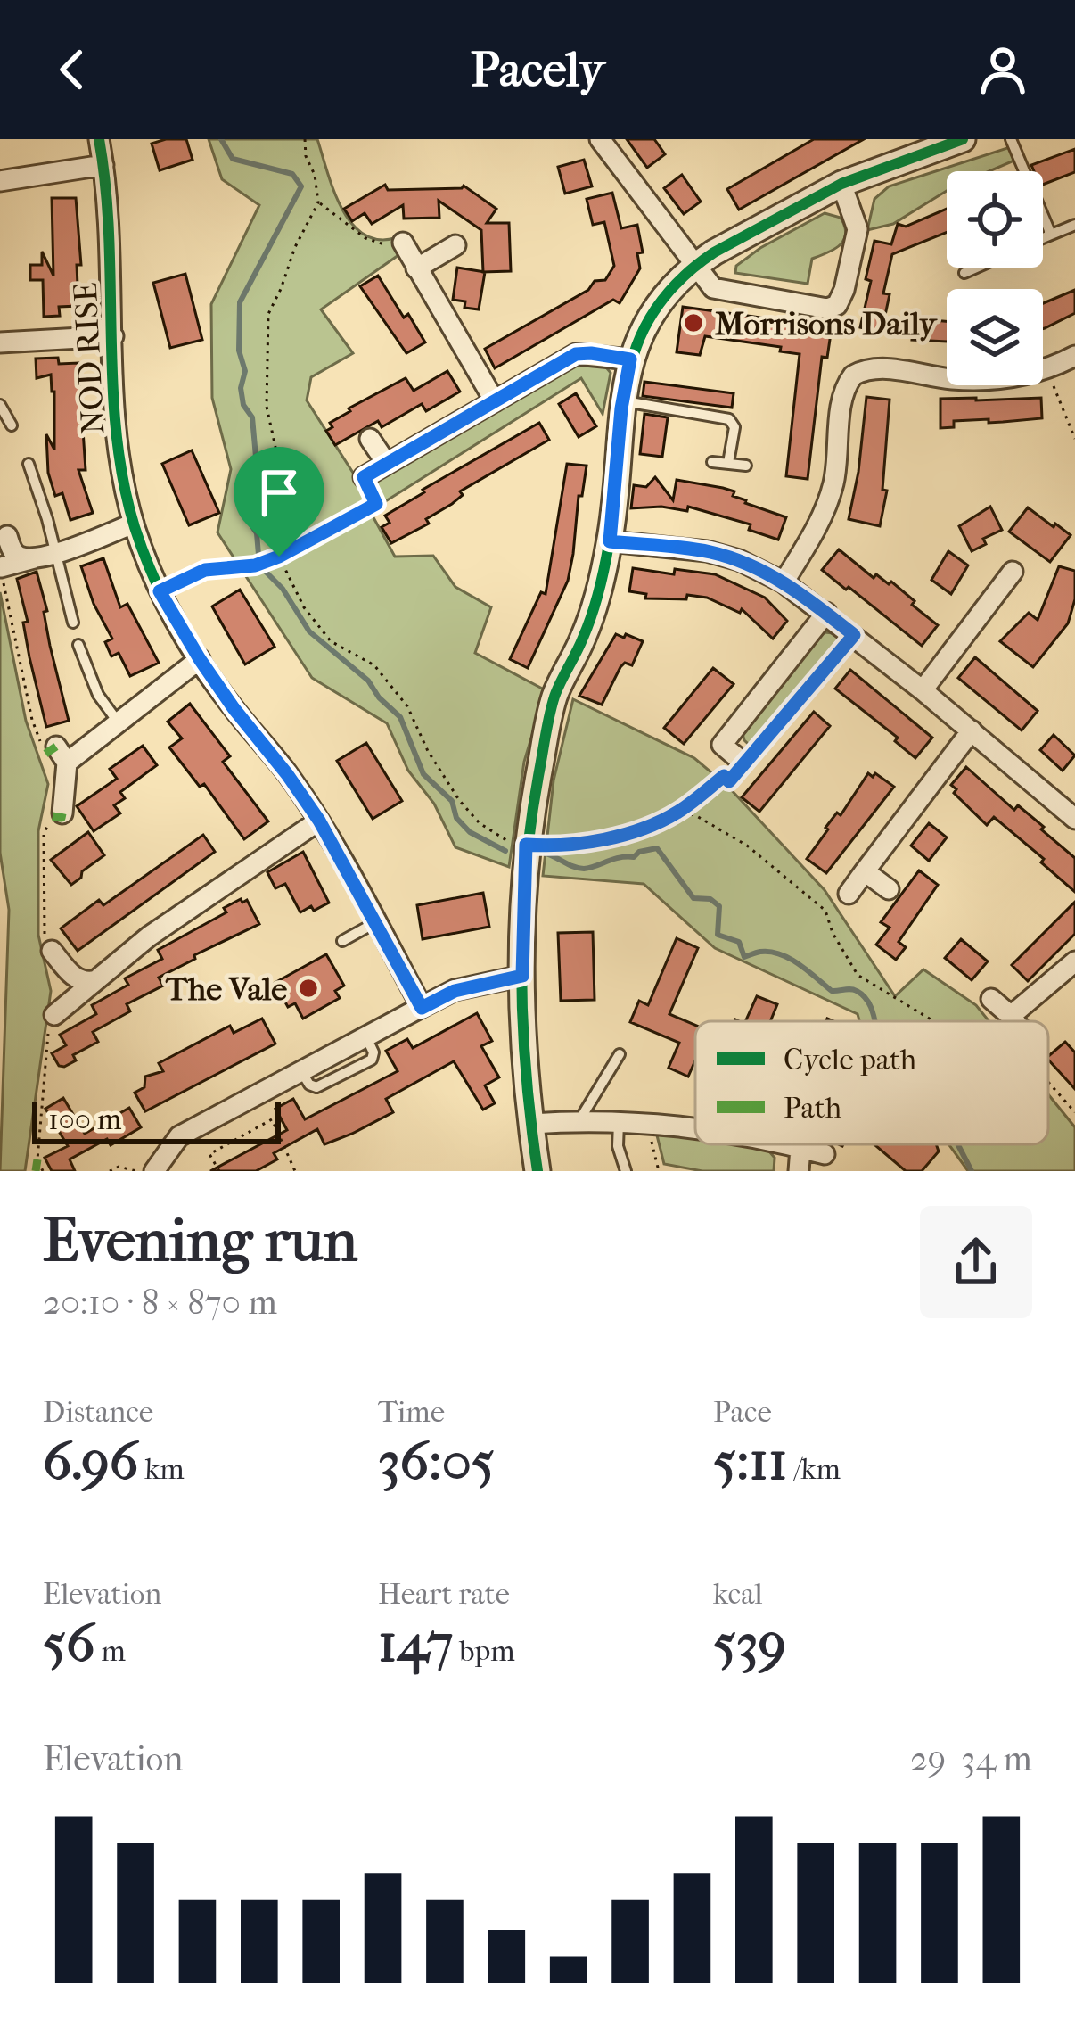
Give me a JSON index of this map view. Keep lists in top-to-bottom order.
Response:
{
  "streets": {
    "street": ["NOD RISE"]
  },
  "places": ["Morrisons Daily", "The Vale"],
  "legend": ["Cycle path", "Path"],
  "scale_bar": "100 m",
  "page": {
    "header": "Pacely",
    "scale": "100 m",
    "heading": ["Evening run", "20:10 · 8 × 870 m"],
    "stats": [
      ["Distance", "6.96 km"],
      ["Time", "36:05"],
      ["Pace", "5:11 /km"],
      ["Elevation", "56 m"],
      ["Heart rate", "147 bpm"],
      ["kcal", "539"]
    ],
    "chart": ["Elevation", "29–34 m"]
  }
}
